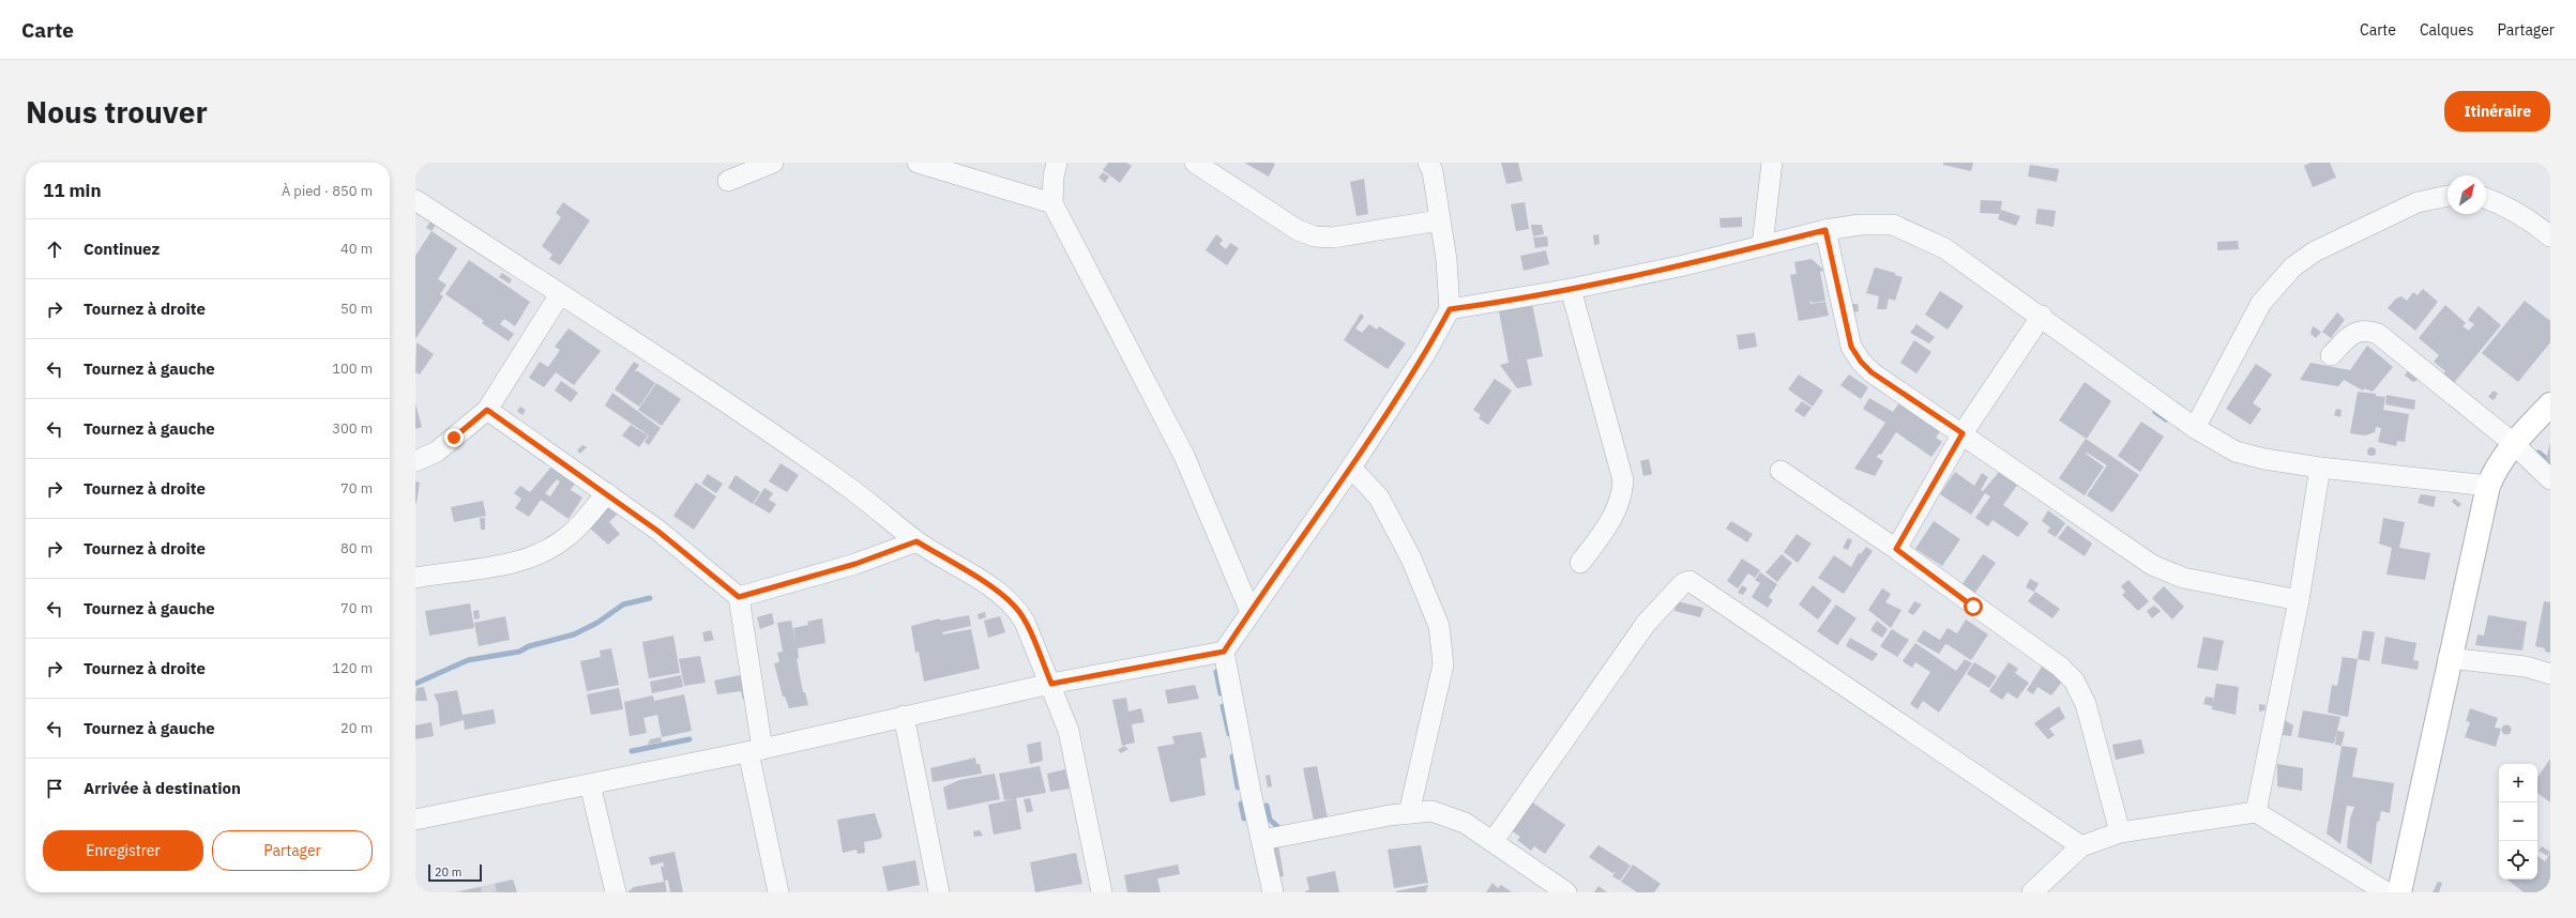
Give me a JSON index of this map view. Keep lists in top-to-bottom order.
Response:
{
  "scale_bar": "20 m",
  "north": "top right",
  "page": {
    "header": "Carte",
    "nav": ["Carte", "Calques", "Partager"],
    "buttons": [
      "Itinéraire",
      ["Enregistrer", "Partager"]
    ],
    "title": "Nous trouver",
    "heading": ["11 min", "À pied · 850 m"],
    "list": [
      ["Continuez", "40 m"],
      ["Tournez à droite", "50 m"],
      ["Tournez à gauche", "100 m"],
      ["Tournez à gauche", "300 m"],
      ["Tournez à droite", "70 m"],
      ["Tournez à droite", "80 m"],
      ["Tournez à gauche", "70 m"],
      ["Tournez à droite", "120 m"],
      ["Tournez à gauche", "20 m"],
      "Arrivée à destination"
    ],
    "map_buttons": ["+", "−"],
    "scale": "20 m"
  }
}
